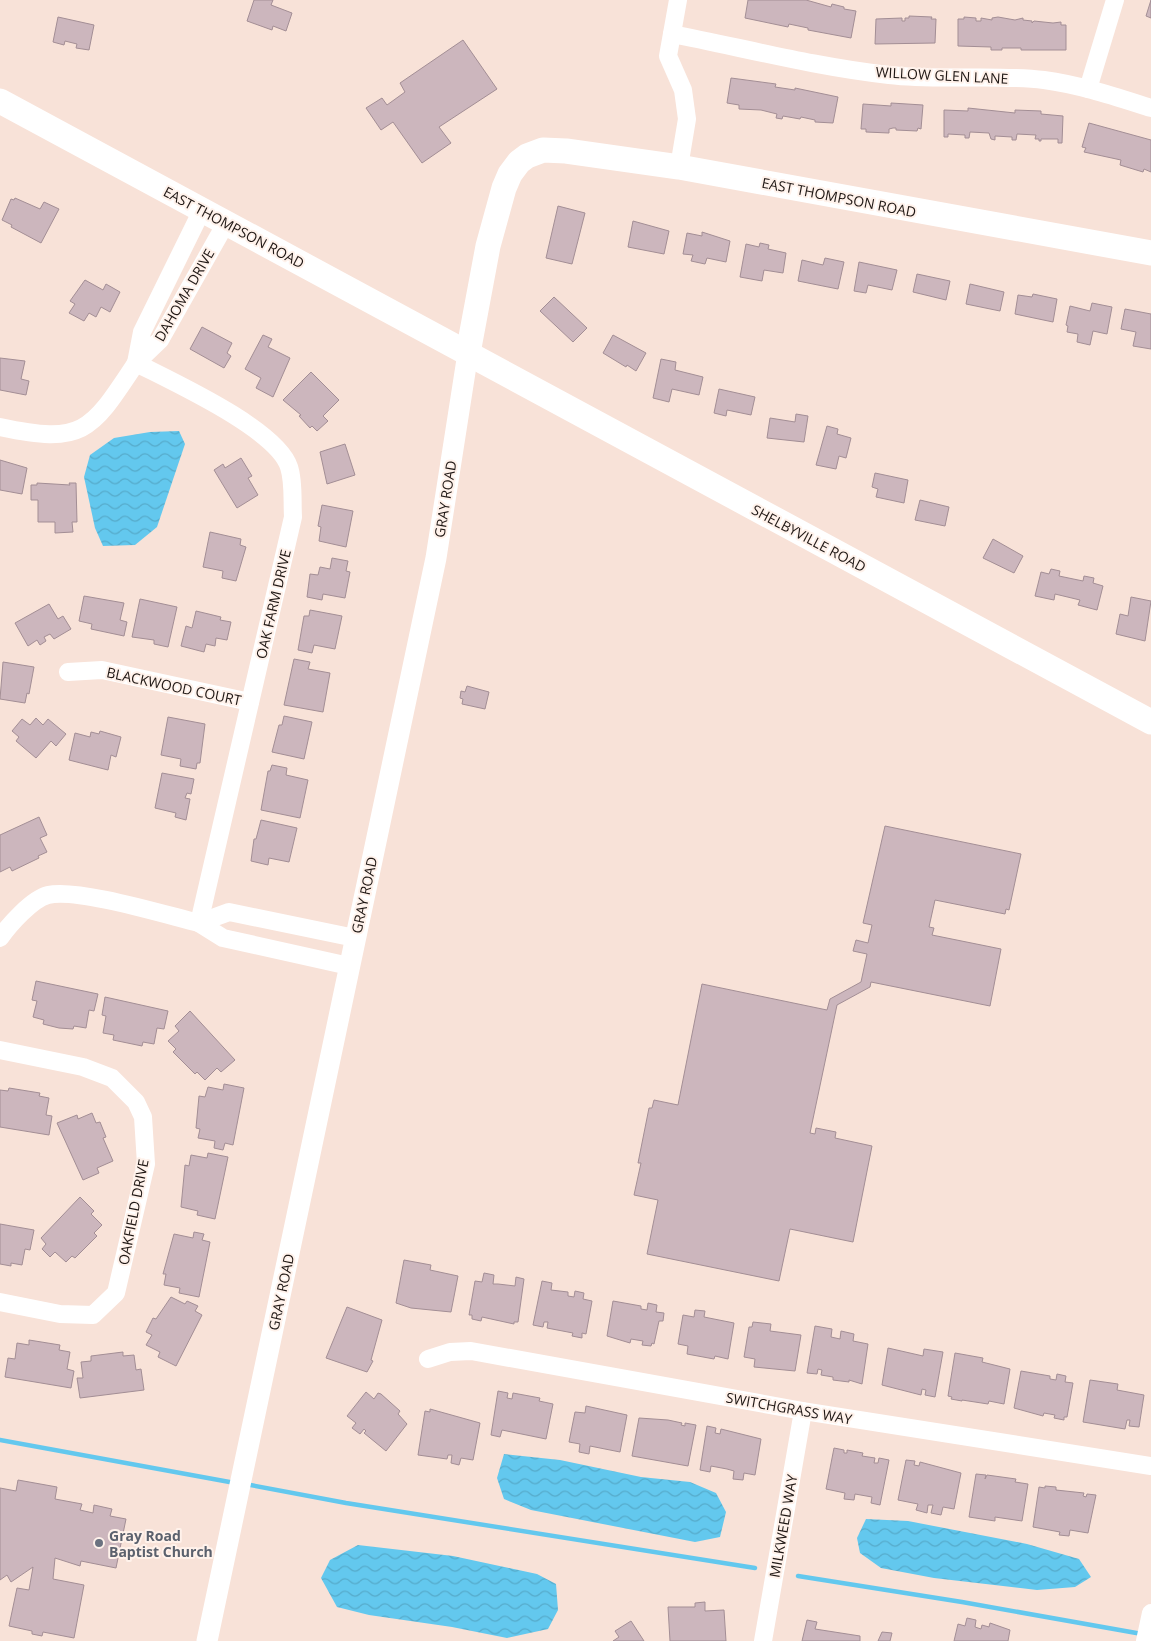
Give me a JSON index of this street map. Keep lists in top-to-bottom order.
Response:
{
  "streets": {
    "main road": ["EAST THOMPSON ROAD", "GRAY ROAD", "SHELBYVILLE ROAD"],
    "street": [
      "WILLOW GLEN LANE",
      "DAHOMA DRIVE",
      "OAK FARM DRIVE",
      "BLACKWOOD COURT",
      "OAKFIELD DRIVE",
      "SWITCHGRASS WAY",
      "MILKWEED WAY"
    ]
  },
  "crossings": [
    ["EAST THOMPSON ROAD", "DAHOMA DRIVE"],
    ["EAST THOMPSON ROAD", "GRAY ROAD"],
    ["EAST THOMPSON ROAD", "SHELBYVILLE ROAD"],
    ["DAHOMA DRIVE", "OAK FARM DRIVE"],
    ["GRAY ROAD", "SHELBYVILLE ROAD"],
    ["OAK FARM DRIVE", "BLACKWOOD COURT"],
    ["SWITCHGRASS WAY", "MILKWEED WAY"]
  ],
  "places": ["Gray Road Baptist Church"]
}
